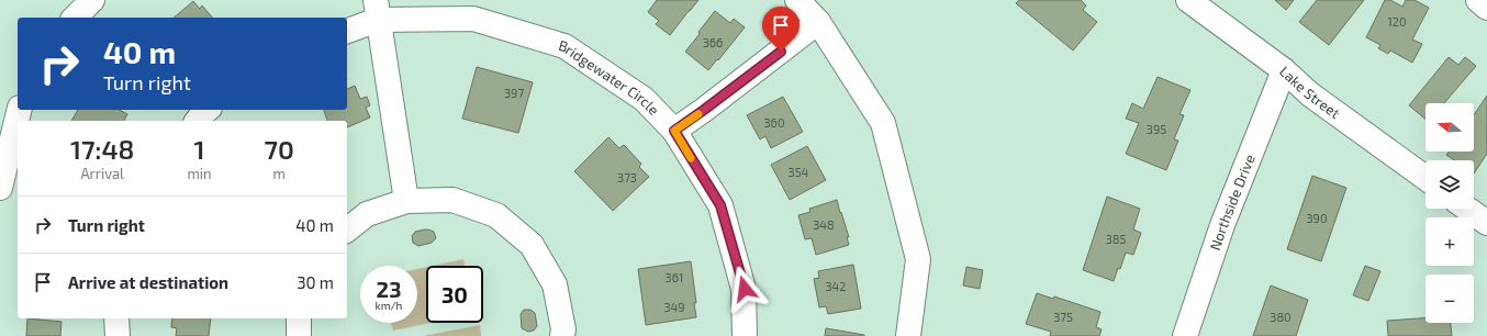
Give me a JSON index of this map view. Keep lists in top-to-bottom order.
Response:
{
  "streets": {
    "street": ["Bridgewater Circle", "Lake Street", "Northside Drive"]
  },
  "crossings": [
    ["Lake Street", "Northside Drive"]
  ],
  "house_numbers": [
    "120",
    "366",
    "397",
    "360",
    "395",
    "354",
    "373",
    "390",
    "348",
    "385",
    "361",
    "342",
    "349",
    "375",
    "380"
  ],
  "north": "left",
  "page": {
    "turn": ["40 m", "Turn right"],
    "map_buttons": ["+", "−"],
    "eta": [
      "17:48",
      "Arrival",
      "1",
      "min",
      "70",
      "m"
    ],
    "list": [
      {
        "name": "Turn right",
        "value": "40 m"
      },
      {
        "name": "Arrive at destination",
        "value": "30 m"
      }
    ],
    "speed": "23 km/h",
    "limit": "30"
  }
}
